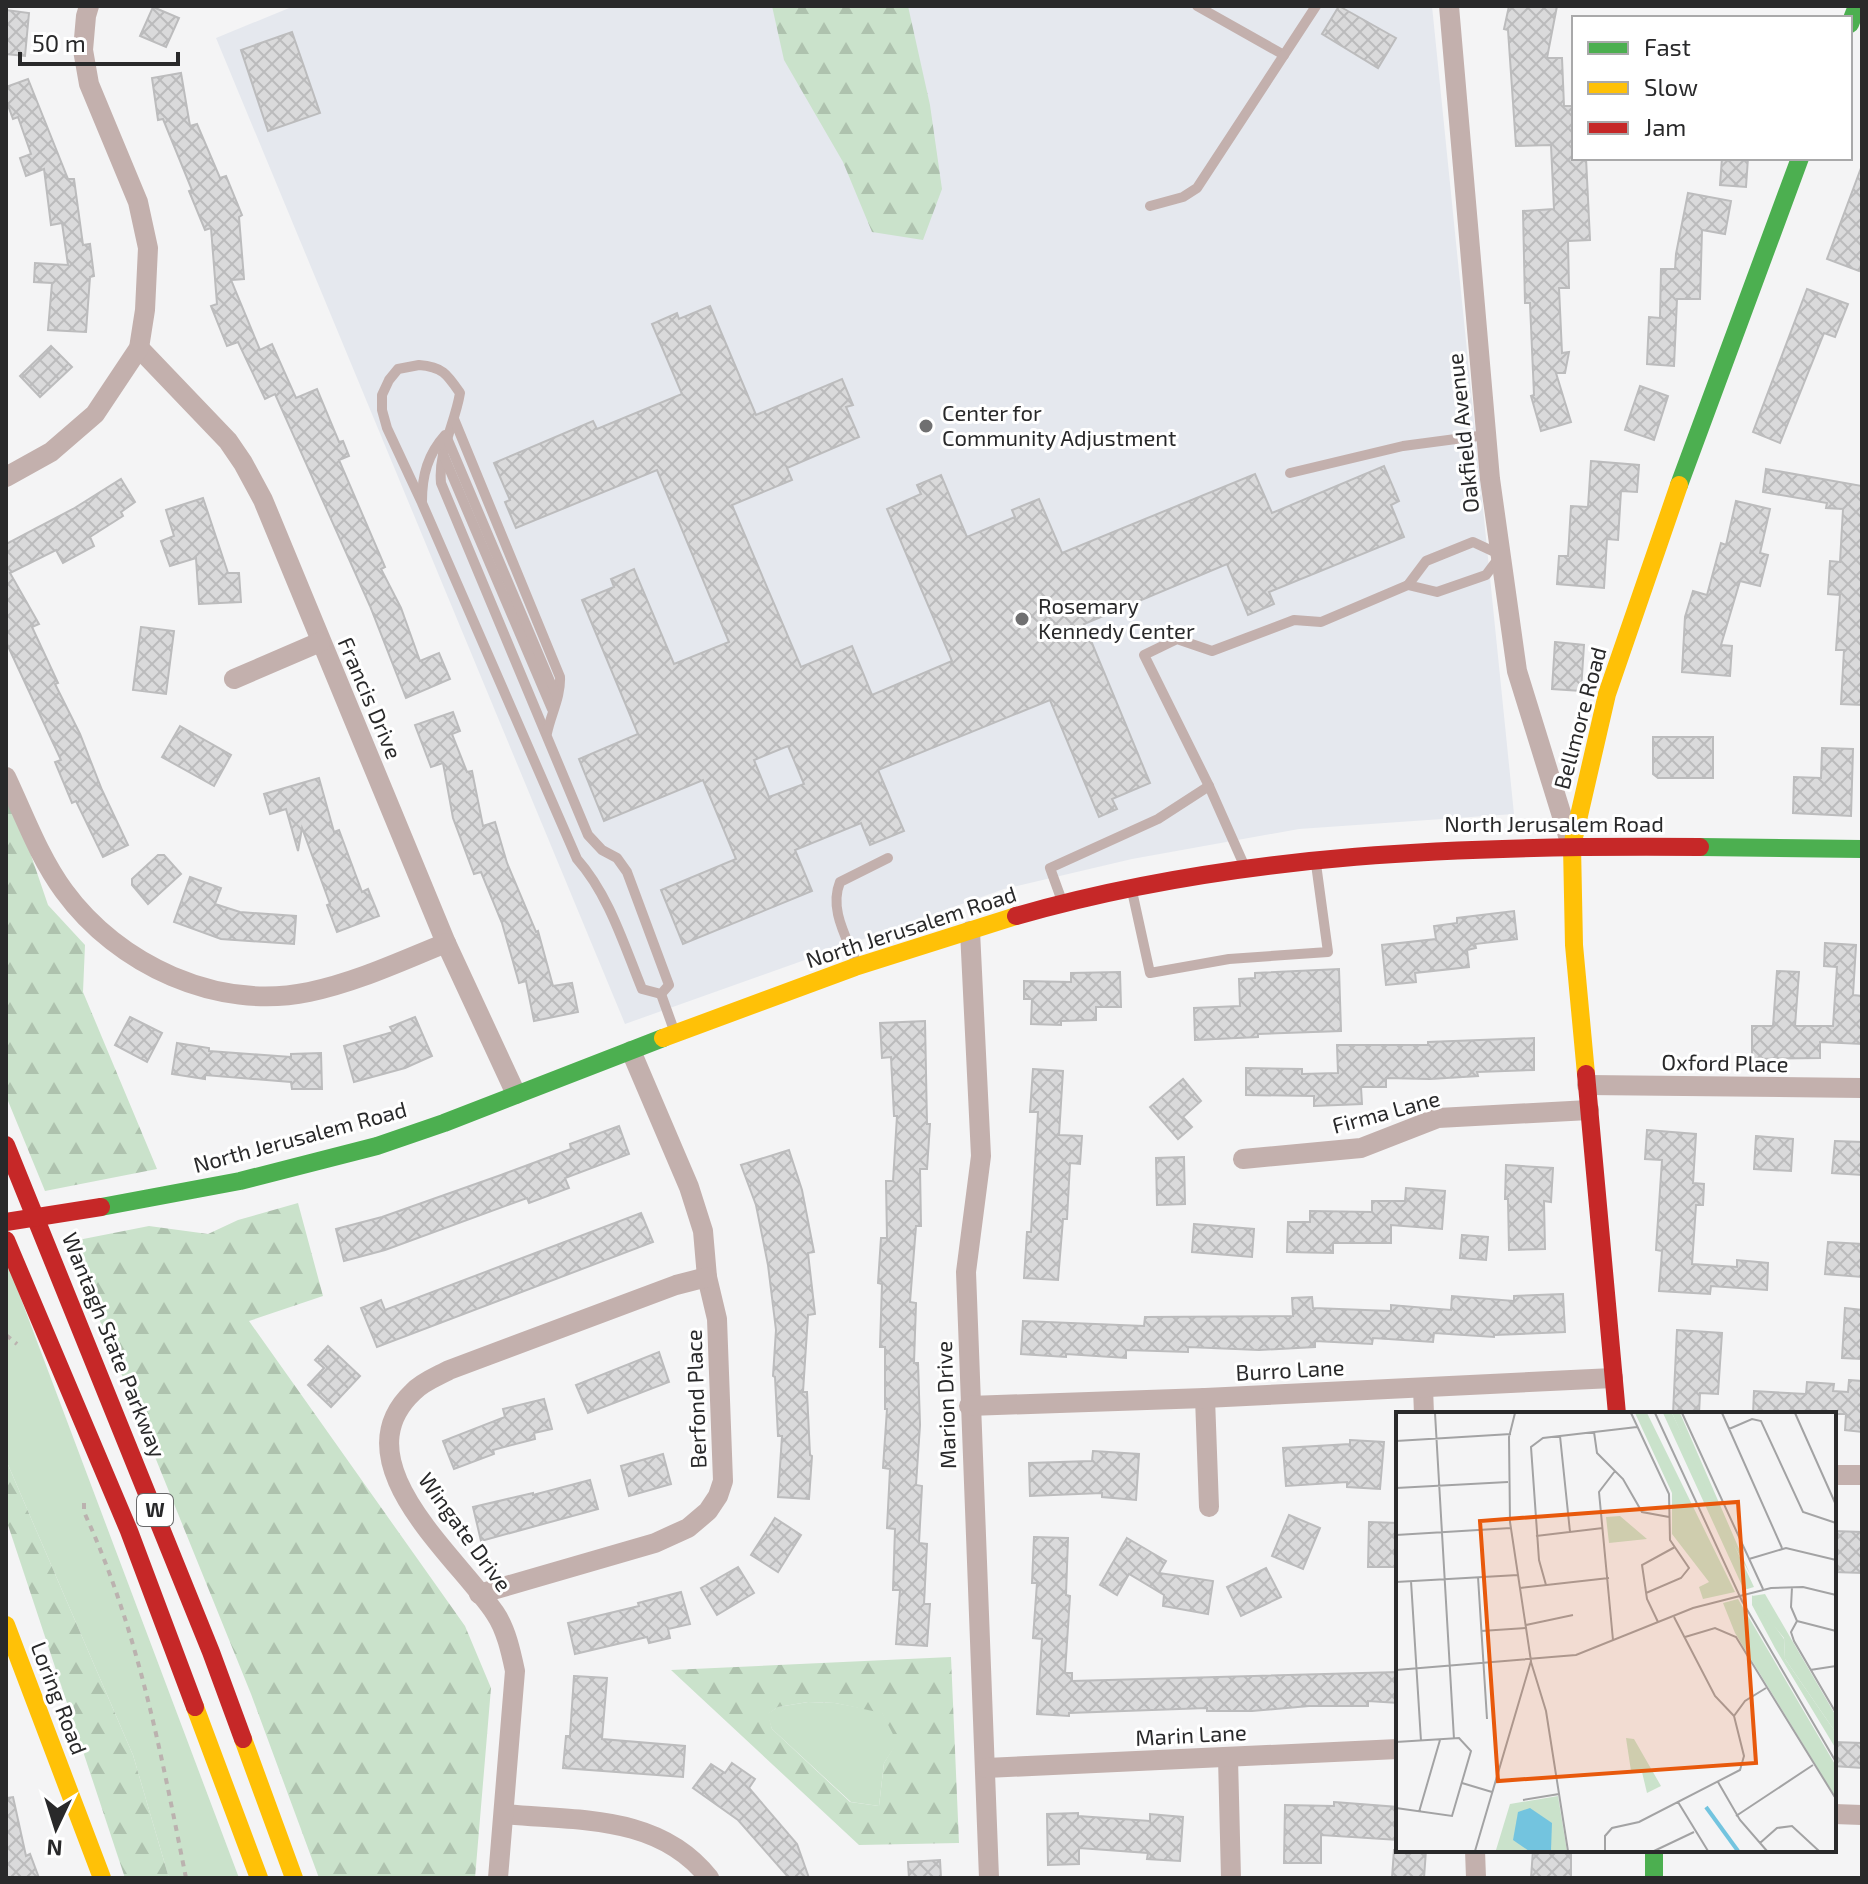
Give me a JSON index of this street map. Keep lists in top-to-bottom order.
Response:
{
  "streets": {
    "main road": [
      "Bellmore Road",
      "North Jerusalem Road",
      "Wantagh State Parkway",
      "W",
      "Loring Road"
    ],
    "street": [
      "Oakfield Avenue",
      "Francis Drive",
      "Oxford Place",
      "Firma Lane",
      "Burro Lane",
      "Berfond Place",
      "Marion Drive",
      "Wingate Drive",
      "Marin Lane"
    ]
  },
  "crossings": [
    ["Oakfield Avenue", "Bellmore Road"],
    ["Oakfield Avenue", "North Jerusalem Road"],
    ["Francis Drive", "North Jerusalem Road"],
    ["Bellmore Road", "North Jerusalem Road"],
    ["Bellmore Road", "Oxford Place"],
    ["Bellmore Road", "Firma Lane"],
    ["Bellmore Road", "Burro Lane"],
    ["North Jerusalem Road", "Berfond Place"],
    ["North Jerusalem Road", "Marion Drive"],
    ["Burro Lane", "Marion Drive"],
    ["Berfond Place", "Wingate Drive"],
    ["Marion Drive", "Marin Lane"]
  ],
  "places": ["Center for Community Adjustment", "Rosemary Kennedy Center"],
  "legend": ["Fast", "Slow", "Jam"],
  "scale_bar": "50 m",
  "north": "bottom"
}
